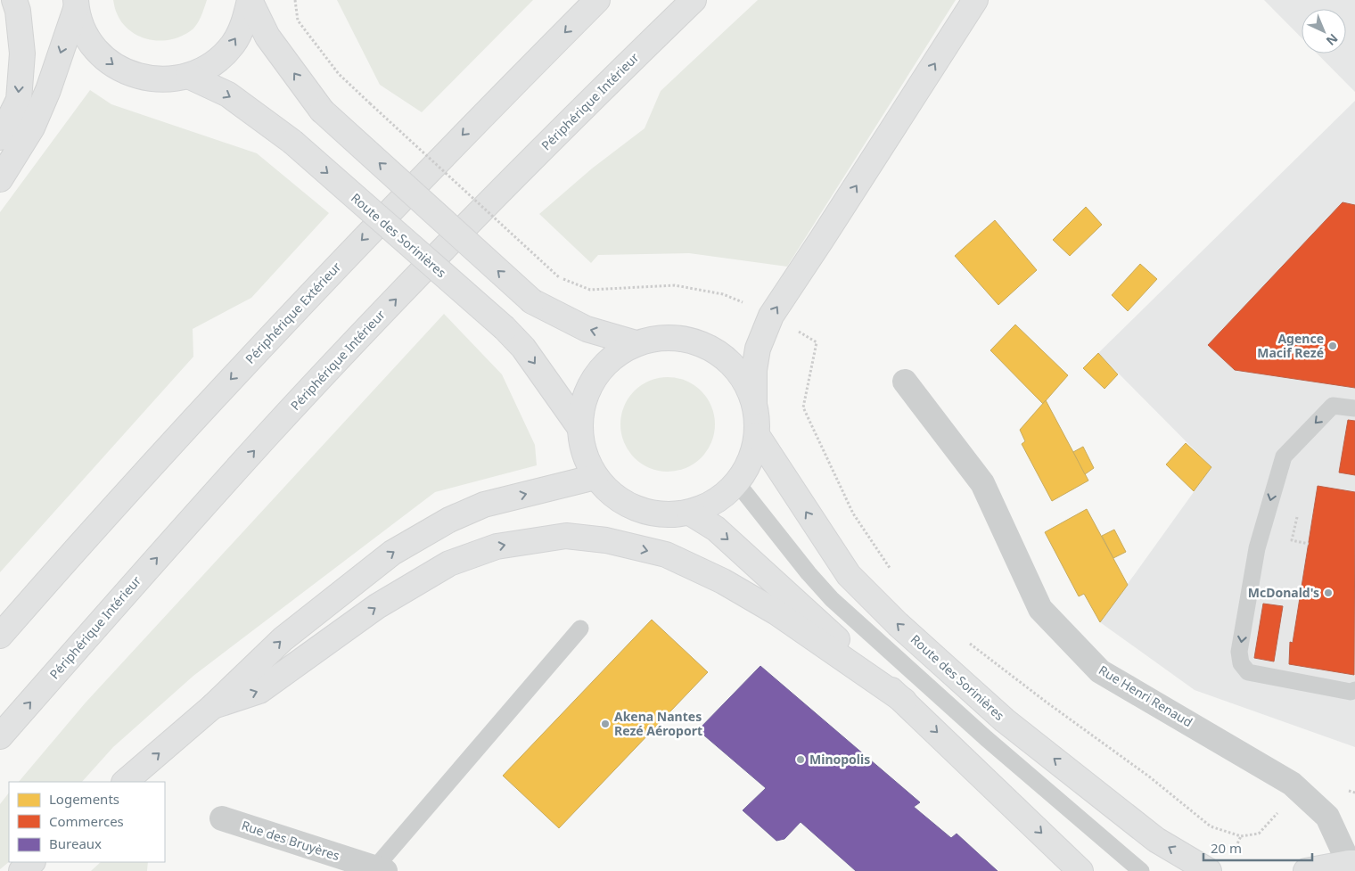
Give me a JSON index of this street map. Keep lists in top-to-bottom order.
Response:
{
  "streets": {
    "main road": ["Périphérique Intérieur", "Route des Sorinières", "Périphérique Extérieur"],
    "street": ["Rue Henri Renaud", "Rue des Bruyères"]
  },
  "one_way": ["Périphérique Extérieur"],
  "places": [
    "Agence Macif Rezé",
    "McDonald's",
    "Akena Nantes Rezé Aéroport",
    "Minopolis"
  ],
  "legend": ["Logements", "Commerces", "Bureaux"],
  "scale_bar": "20 m",
  "north": "bottom right"
}
